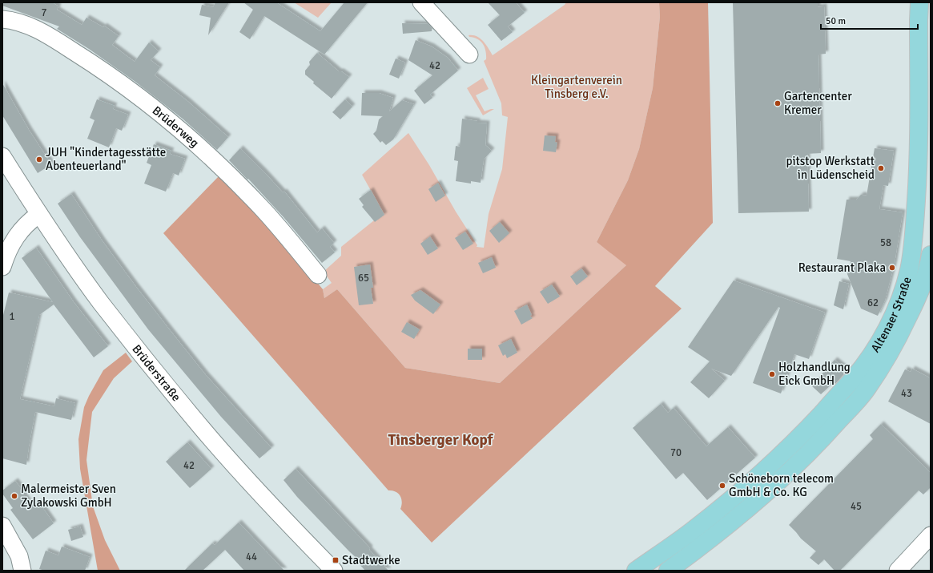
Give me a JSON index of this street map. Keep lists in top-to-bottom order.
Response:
{
  "streets": {
    "main road": ["Altenaer Straße"],
    "street": ["Brüderweg", "Brüderstraße"]
  },
  "districts": ["Tinsberger Kopf"],
  "parks": ["Kleingartenverein Tinsberg e.V."],
  "places": {
    "other": [
      "Gartencenter Kremer",
      "JUH \"Kindertagesstätte Abenteuerland\"",
      "pitstop Werkstatt in Lüdenscheid",
      "Restaurant Plaka",
      "Holzhandlung Eick GmbH",
      "Schöneborn telecom GmbH & Co. KG",
      "Malermeister Sven Zylakowski GmbH"
    ],
    "transit": ["Stadtwerke"]
  },
  "house_numbers": [
    "7",
    "42",
    "58",
    "65",
    "62",
    "1",
    "43",
    "70",
    "42",
    "45",
    "44"
  ],
  "scale_bar": "50 m"
}
